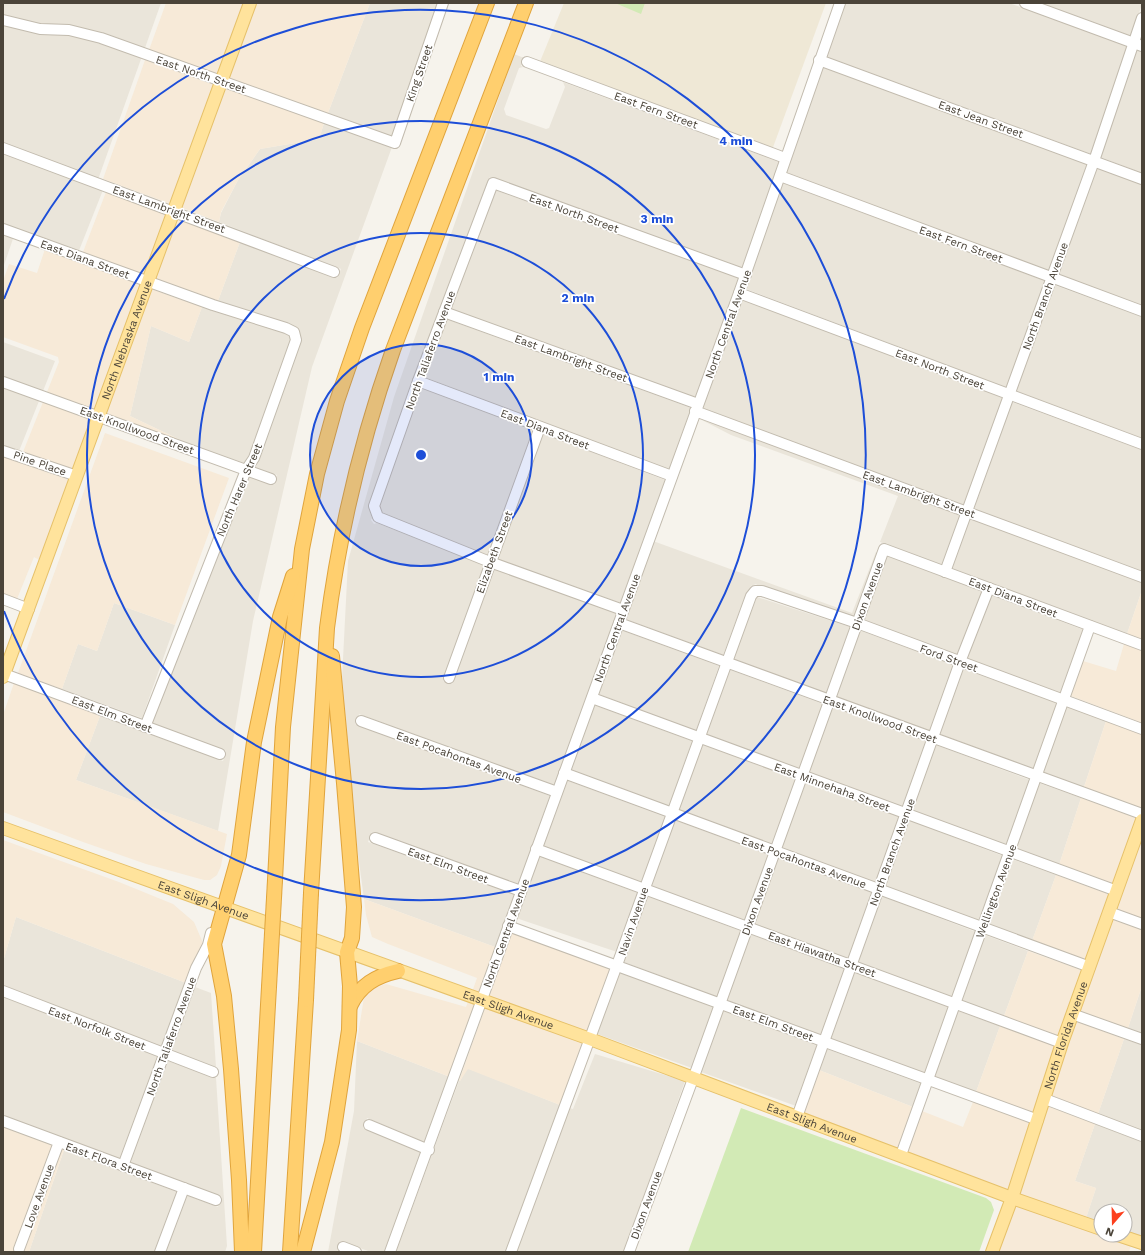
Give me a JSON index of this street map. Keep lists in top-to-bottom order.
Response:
{
  "streets": {
    "main road": ["North Nebraska Avenue", "East Sligh Avenue", "North Florida Avenue"],
    "street": [
      "King Street",
      "East North Street",
      "East Fern Street",
      "East Jean Street",
      "East Lambright Street",
      "East Diana Street",
      "North Branch Avenue",
      "North Central Avenue",
      "North Taliaferro Avenue",
      "East Knollwood Street",
      "Pine Place",
      "North Harer Street",
      "Elizabeth Street",
      "Dixon Avenue",
      "Ford Street",
      "East Elm Street",
      "East Pocahontas Avenue",
      "East Minnehaha Street",
      "Wellington Avenue",
      "Navin Avenue",
      "East Hiawatha Street",
      "East Norfolk Street",
      "East Flora Street",
      "Love Avenue"
    ]
  },
  "crossings": [
    ["King Street", "East North Street"],
    ["East North Street", "North Branch Avenue"],
    ["East North Street", "North Central Avenue"],
    ["East North Street", "North Nebraska Avenue"],
    ["East North Street", "North Taliaferro Avenue"],
    ["East Fern Street", "North Branch Avenue"],
    ["East Fern Street", "North Central Avenue"],
    ["East Jean Street", "North Branch Avenue"],
    ["East Jean Street", "North Central Avenue"],
    ["East Lambright Street", "North Branch Avenue"],
    ["East Lambright Street", "North Central Avenue"],
    ["East Lambright Street", "North Nebraska Avenue"],
    ["East Lambright Street", "North Taliaferro Avenue"],
    ["East Diana Street", "North Branch Avenue"],
    ["East Diana Street", "North Central Avenue"],
    ["East Diana Street", "North Nebraska Avenue"],
    ["East Diana Street", "North Taliaferro Avenue"],
    ["East Diana Street", "North Harer Street"],
    ["East Diana Street", "Elizabeth Street"],
    ["East Diana Street", "Dixon Avenue"],
    ["East Diana Street", "Wellington Avenue"],
    ["North Branch Avenue", "East Knollwood Street"],
    ["North Branch Avenue", "Ford Street"],
    ["North Branch Avenue", "East Elm Street"],
    ["North Branch Avenue", "East Pocahontas Avenue"],
    ["North Branch Avenue", "East Minnehaha Street"],
    ["North Branch Avenue", "East Sligh Avenue"],
    ["North Branch Avenue", "East Hiawatha Street"],
    ["North Central Avenue", "East Knollwood Street"],
    ["North Central Avenue", "East Elm Street"],
    ["North Central Avenue", "East Pocahontas Avenue"],
    ["North Central Avenue", "East Minnehaha Street"],
    ["North Central Avenue", "East Sligh Avenue"],
    ["North Central Avenue", "East Hiawatha Street"],
    ["North Nebraska Avenue", "East Knollwood Street"],
    ["North Nebraska Avenue", "Pine Place"],
    ["North Nebraska Avenue", "East Elm Street"],
    ["North Taliaferro Avenue", "Elizabeth Street"],
    ["North Taliaferro Avenue", "East Sligh Avenue"],
    ["North Taliaferro Avenue", "East Norfolk Street"],
    ["North Taliaferro Avenue", "East Flora Street"],
    ["East Knollwood Street", "North Harer Street"],
    ["East Knollwood Street", "Dixon Avenue"],
    ["East Knollwood Street", "Wellington Avenue"],
    ["East Knollwood Street", "Navin Avenue"],
    ["North Harer Street", "East Elm Street"],
    ["Dixon Avenue", "Ford Street"],
    ["Dixon Avenue", "East Elm Street"],
    ["Dixon Avenue", "East Pocahontas Avenue"],
    ["Dixon Avenue", "East Minnehaha Street"],
    ["Dixon Avenue", "East Sligh Avenue"],
    ["Dixon Avenue", "East Hiawatha Street"],
    ["Ford Street", "Wellington Avenue"],
    ["Ford Street", "Navin Avenue"],
    ["East Elm Street", "Wellington Avenue"],
    ["East Elm Street", "Navin Avenue"],
    ["East Elm Street", "North Florida Avenue"],
    ["East Pocahontas Avenue", "Wellington Avenue"],
    ["East Pocahontas Avenue", "Navin Avenue"],
    ["East Pocahontas Avenue", "North Florida Avenue"],
    ["East Minnehaha Street", "Wellington Avenue"],
    ["East Minnehaha Street", "Navin Avenue"],
    ["East Minnehaha Street", "North Florida Avenue"],
    ["Wellington Avenue", "East Sligh Avenue"],
    ["Wellington Avenue", "East Hiawatha Street"],
    ["East Sligh Avenue", "Navin Avenue"],
    ["East Sligh Avenue", "North Florida Avenue"],
    ["Navin Avenue", "East Hiawatha Street"],
    ["East Hiawatha Street", "North Florida Avenue"],
    ["East Flora Street", "Love Avenue"]
  ],
  "north": "bottom",
  "rings": [
    "4 min",
    "3 min",
    "2 min",
    "1 min"
  ]
}
